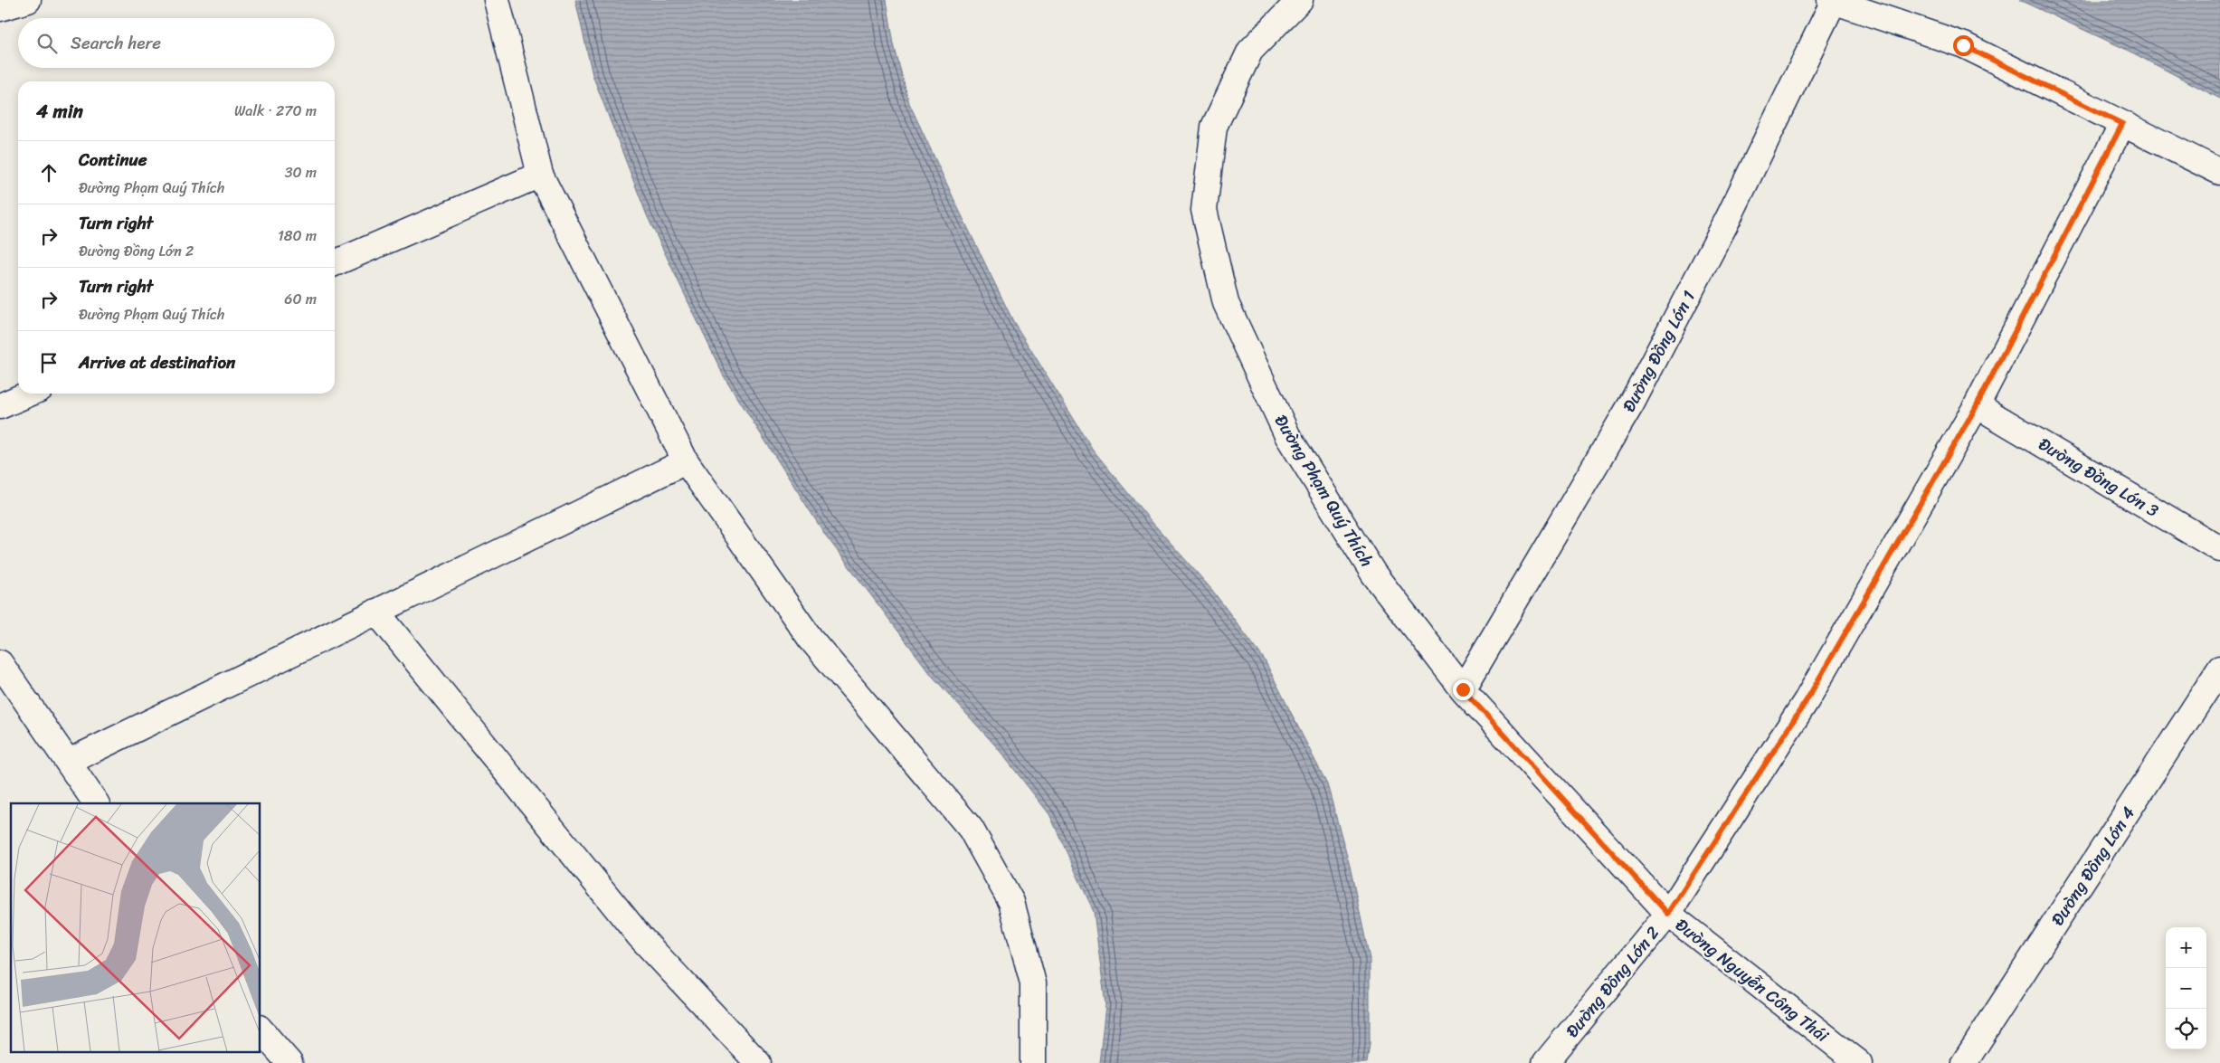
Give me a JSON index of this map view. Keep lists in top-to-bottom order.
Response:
{
  "streets": {
    "street": [
      "Đường Đồng Lớn 1",
      "Đường Đồng Lớn 3",
      "Đường Phạm Quý Thích",
      "Đường Đồng Lớn 4",
      "Đường Nguyễn Công Thái",
      "Đường Đồng Lớn 2"
    ]
  },
  "crossings": [
    ["Đường Đồng Lớn 1", "Đường Phạm Quý Thích"],
    ["Đường Đồng Lớn 3", "Đường Đồng Lớn 2"],
    ["Đường Phạm Quý Thích", "Đường Nguyễn Công Thái"],
    ["Đường Phạm Quý Thích", "Đường Đồng Lớn 2"],
    ["Đường Nguyễn Công Thái", "Đường Đồng Lớn 2"]
  ],
  "page": {
    "search": "Search here",
    "heading": ["4 min", "Walk · 270 m"],
    "list": [
      ["Continue", "Đường Phạm Quý Thích", "30 m"],
      ["Turn right", "Đường Đồng Lớn 2", "180 m"],
      ["Turn right", "Đường Phạm Quý Thích", "60 m"],
      "Arrive at destination"
    ],
    "map_buttons": ["+", "−"]
  }
}
